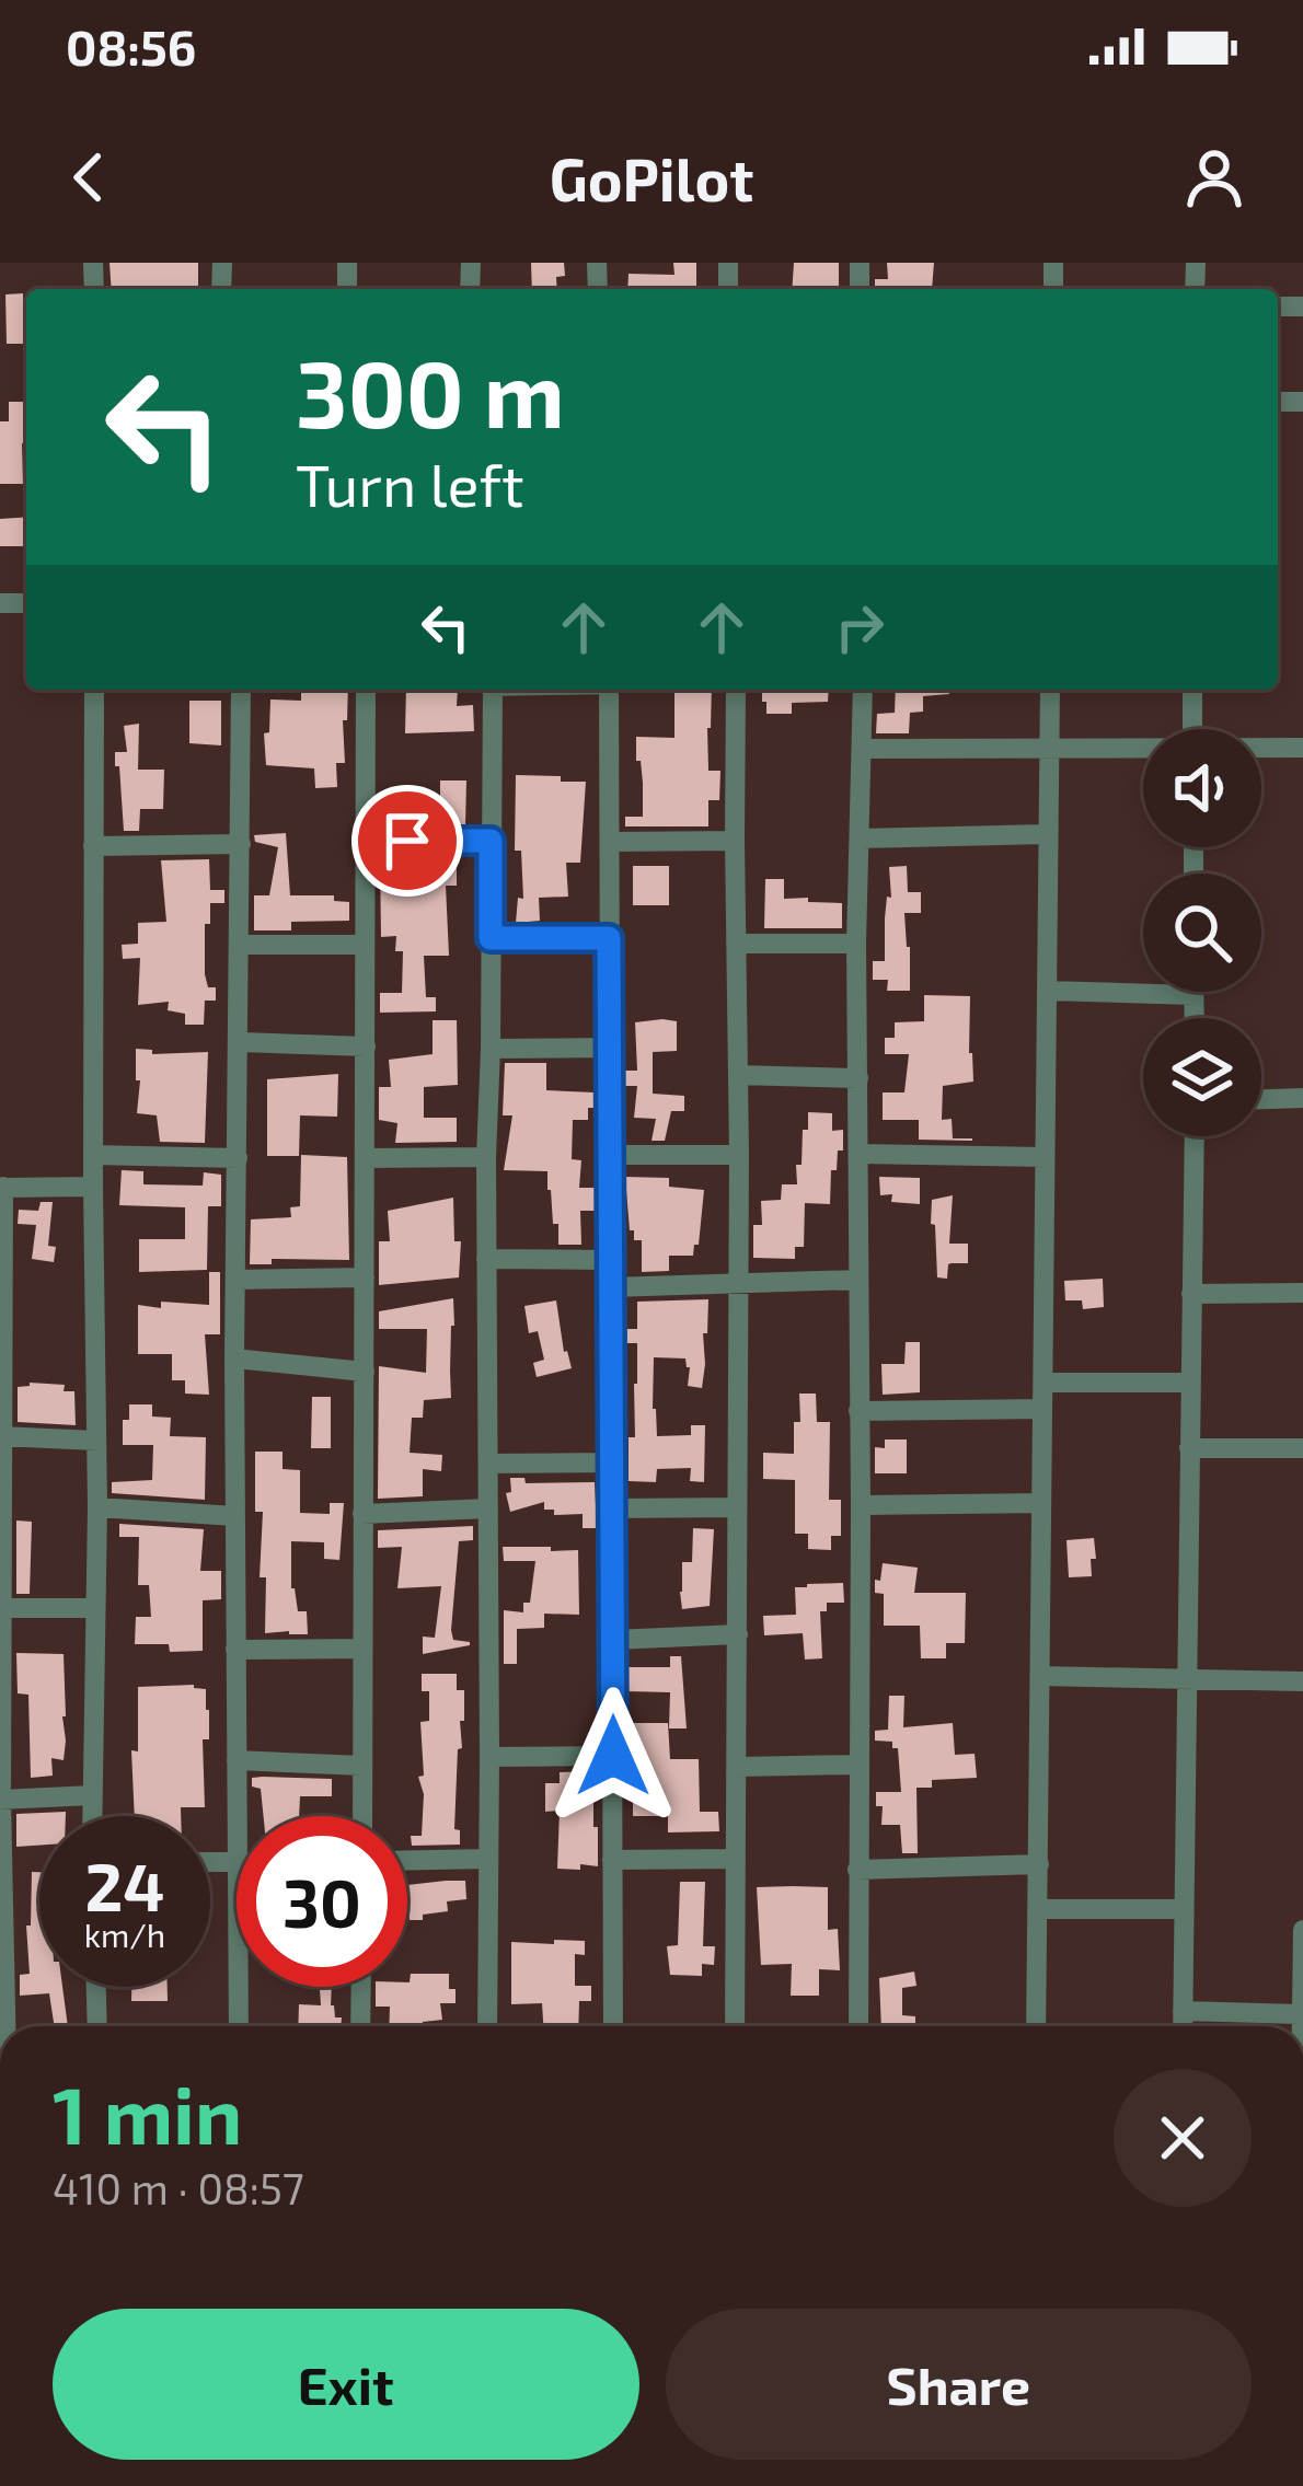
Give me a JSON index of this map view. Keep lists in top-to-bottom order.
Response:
{
  "page": {
    "status": "08:56",
    "header": "GoPilot",
    "turn": ["300 m", "Turn left"],
    "speed": "24 km/h",
    "limit": "30",
    "heading": ["1 min", "410 m · 08:57"],
    "buttons": ["Exit", "Share"]
  }
}
